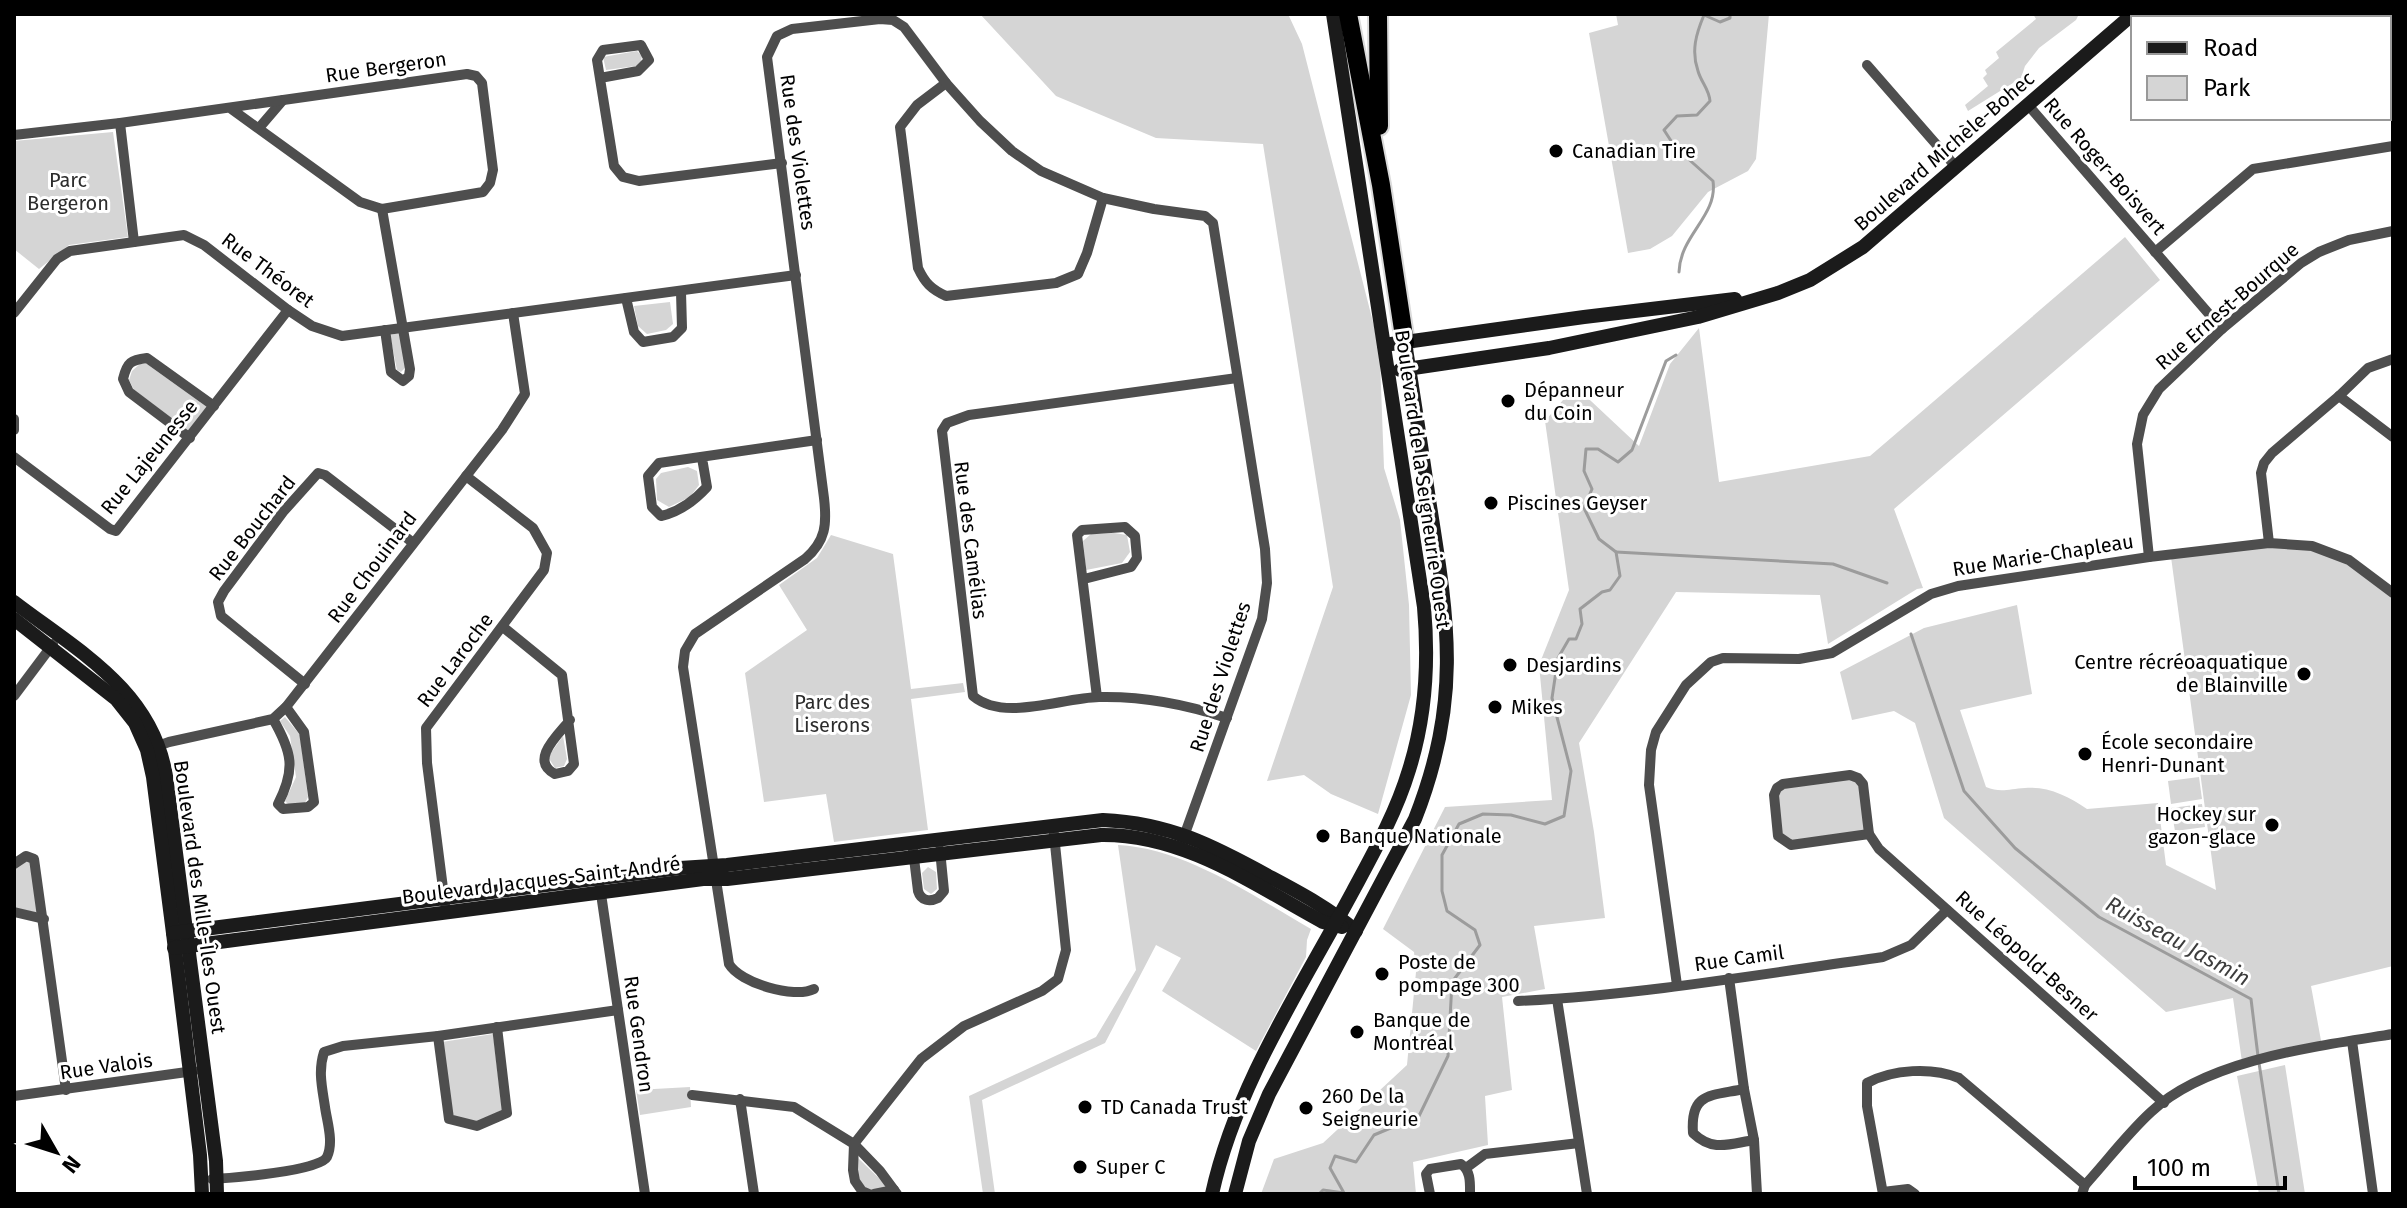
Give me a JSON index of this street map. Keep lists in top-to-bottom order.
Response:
{
  "streets": {
    "street": [
      "Rue Bergeron",
      "Boulevard Michèle-Bohec",
      "Rue des Violettes",
      "Rue Roger-Boisvert",
      "Rue Théoret",
      "Rue Ernest-Bourque",
      "Rue Lajeunesse",
      "Boulevard de la Seigneurie Ouest",
      "Rue Bouchard",
      "Rue des Camélias",
      "Rue Marie-Chapleau",
      "Rue Chouinard",
      "Rue Laroche",
      "Boulevard Jacques-Saint-André",
      "Boulevard des Mille-Îles Ouest",
      "Rue Léopold-Besner",
      "Rue Camil",
      "Rue Gendron",
      "Rue Valois"
    ]
  },
  "crossings": [
    ["Boulevard Michèle-Bohec", "Rue Roger-Boisvert"],
    ["Boulevard Michèle-Bohec", "Boulevard de la Seigneurie Ouest"],
    ["Rue des Violettes", "Rue Théoret"],
    ["Rue des Violettes", "Rue des Camélias"],
    ["Rue des Violettes", "Boulevard Jacques-Saint-André"],
    ["Rue Roger-Boisvert", "Rue Ernest-Bourque"],
    ["Rue Théoret", "Rue Lajeunesse"],
    ["Rue Théoret", "Rue Chouinard"],
    ["Rue Ernest-Bourque", "Rue Marie-Chapleau"],
    ["Boulevard de la Seigneurie Ouest", "Boulevard Jacques-Saint-André"],
    ["Rue Bouchard", "Rue Chouinard"],
    ["Rue Marie-Chapleau", "Rue Camil"],
    ["Rue Chouinard", "Rue Laroche"],
    ["Rue Chouinard", "Boulevard des Mille-Îles Ouest"],
    ["Rue Laroche", "Boulevard Jacques-Saint-André"],
    ["Boulevard Jacques-Saint-André", "Boulevard des Mille-Îles Ouest"],
    ["Boulevard Jacques-Saint-André", "Rue Gendron"],
    ["Boulevard des Mille-Îles Ouest", "Rue Valois"],
    ["Rue Léopold-Besner", "Rue Camil"]
  ],
  "water": ["Ruisseau Jasmin"],
  "parks": ["Parc Bergeron", "Parc des Liserons"],
  "places": [
    "Canadian Tire",
    "Dépanneur du Coin",
    "Piscines Geyser",
    "Desjardins",
    "Centre récréoaquatique de Blainville",
    "Mikes",
    "École secondaire Henri-Dunant",
    "Hockey sur gazon-glace",
    "Banque Nationale",
    "Poste de pompage 300",
    "Banque de Montréal",
    "TD Canada Trust",
    "260 De la Seigneurie",
    "Super C"
  ],
  "legend": ["Road", "Park"],
  "scale_bar": "100 m",
  "north": "bottom right"
}
